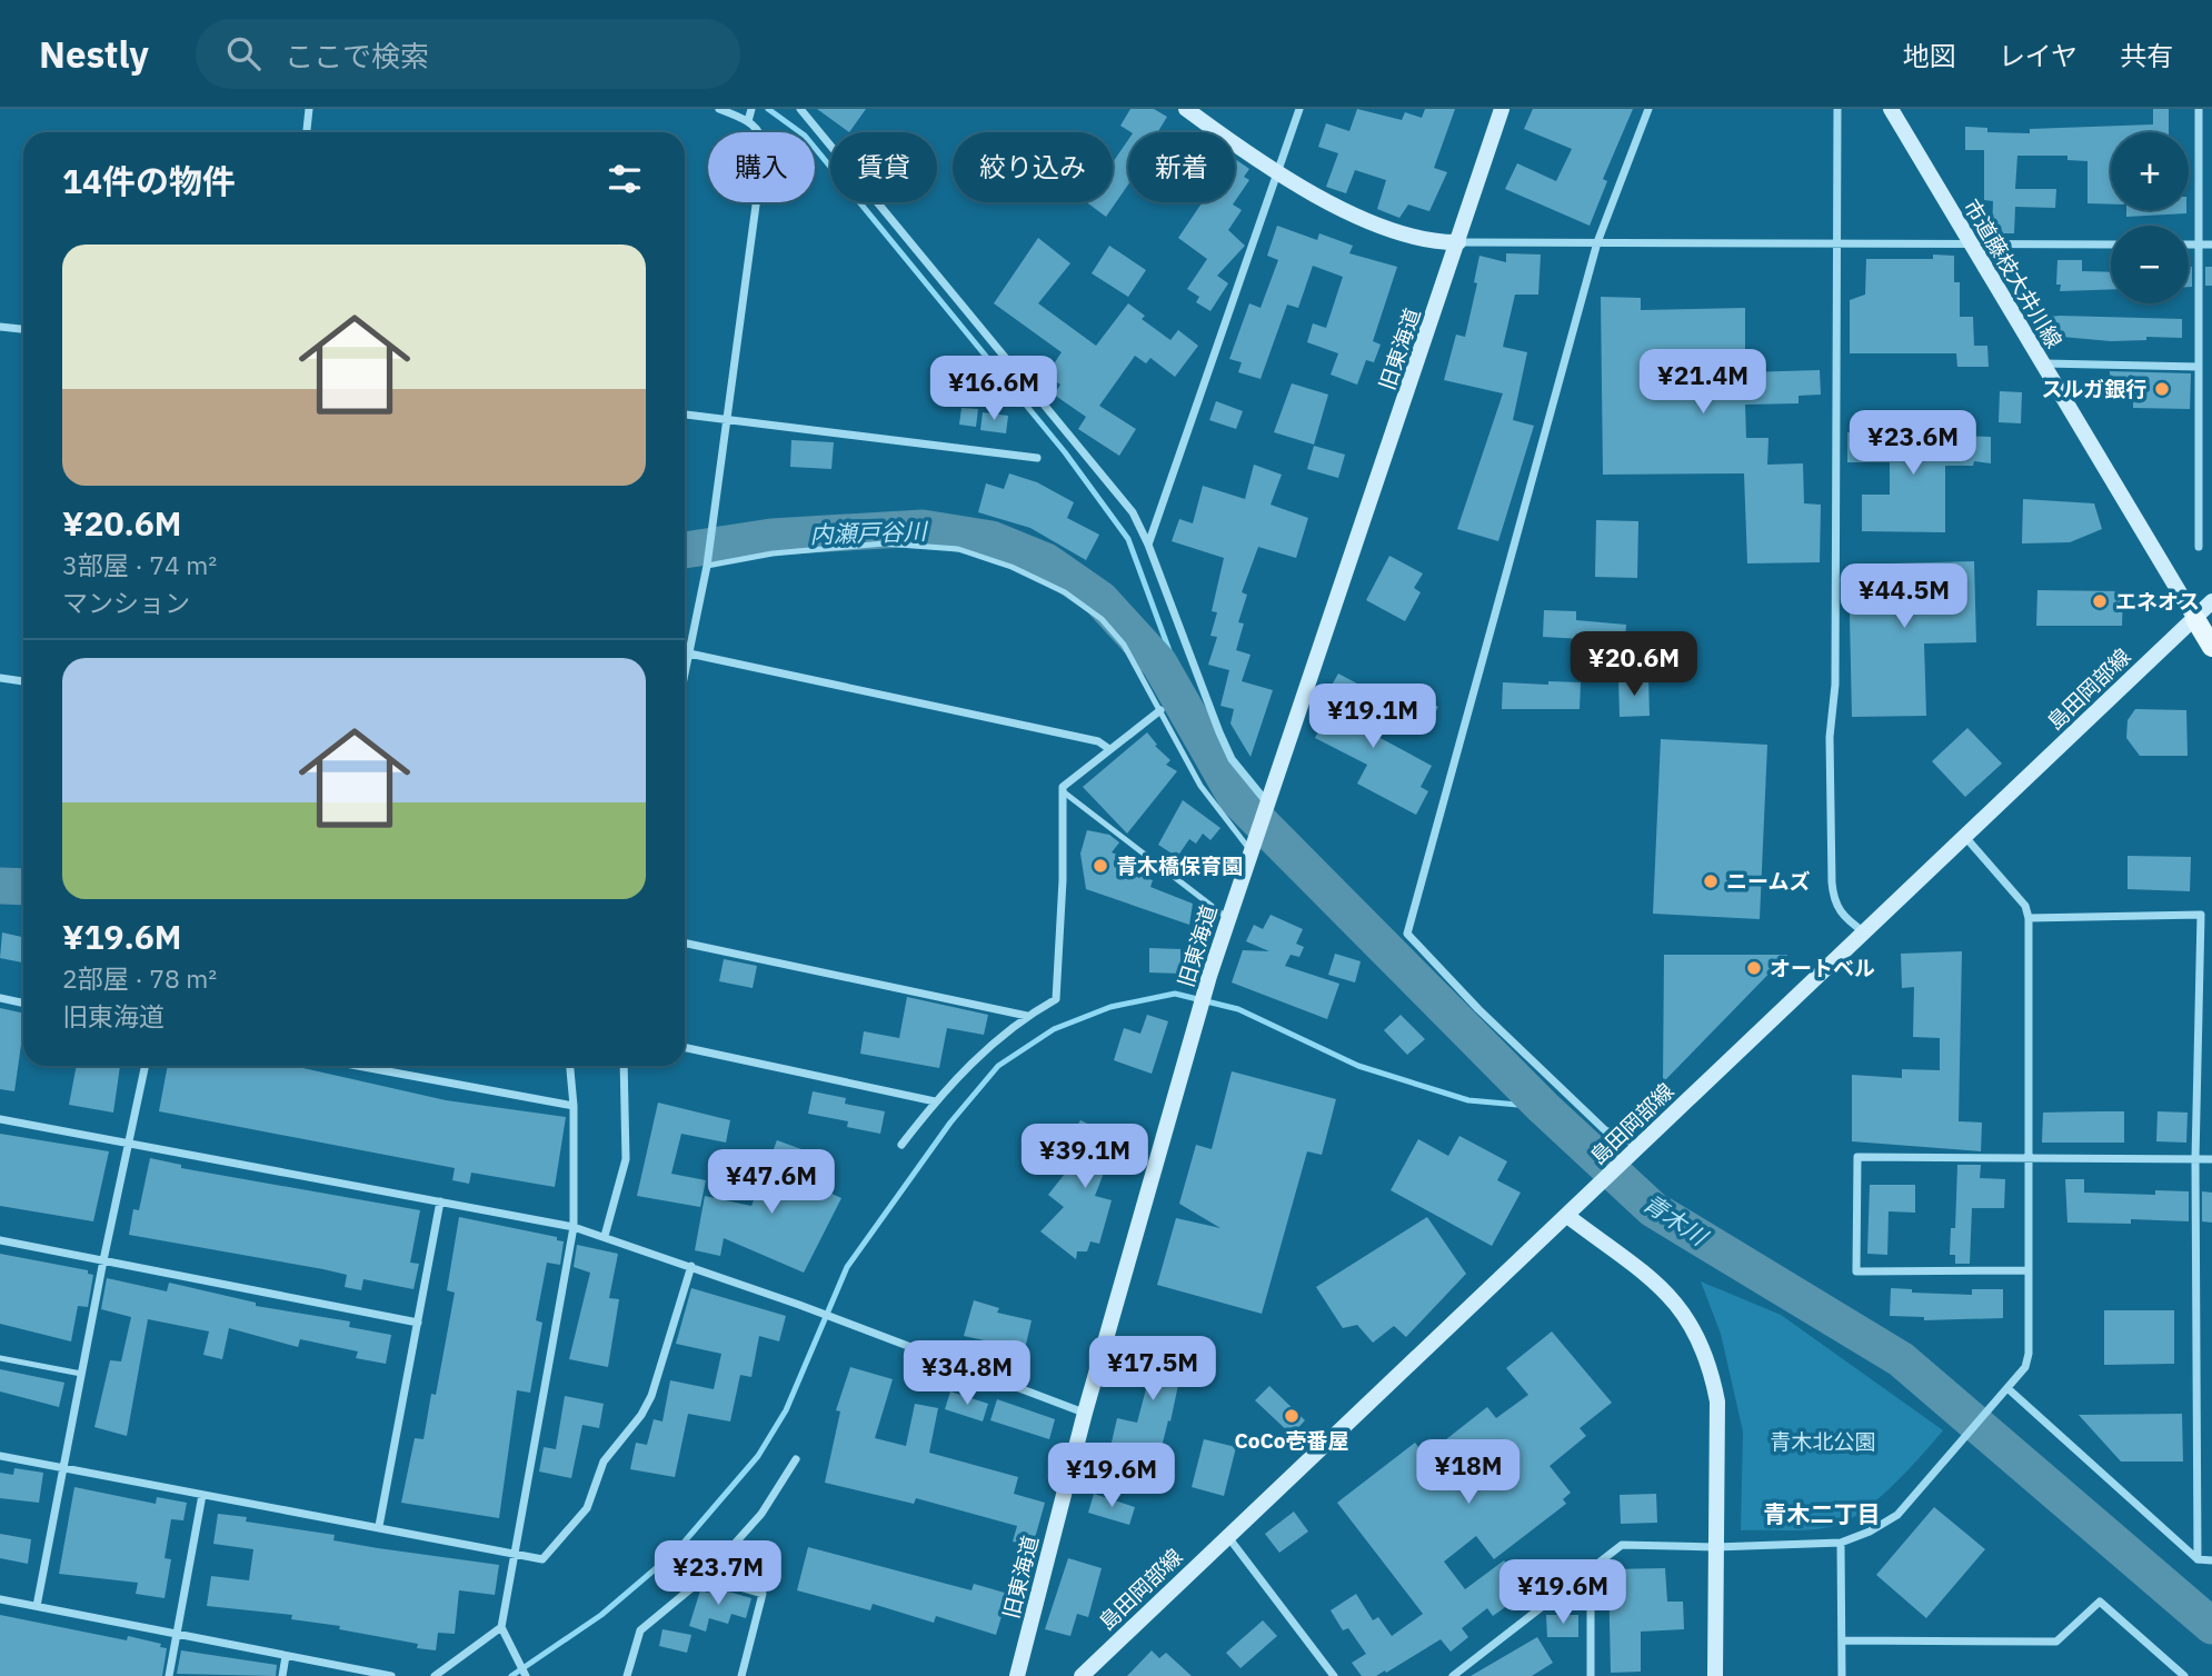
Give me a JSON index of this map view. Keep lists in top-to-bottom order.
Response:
{
  "streets": {
    "street": ["市道藤枝大井川線", "旧東海道", "島田岡部線"]
  },
  "crossings": [
    ["市道藤枝大井川線", "島田岡部線"]
  ],
  "districts": ["青木二丁目"],
  "water": ["内瀬戸谷川", "青木川"],
  "parks": ["青木北公園"],
  "places": [
    "スルガ銀行",
    "エネオス",
    "青木橋保育園",
    "ニームズ",
    "オートベル",
    "CoCo壱番屋"
  ],
  "page": {
    "header": "Nestly",
    "search": "ここで検索",
    "nav": ["地図", "レイヤ", "共有"],
    "map_buttons": ["+", "−"],
    "chip": [
      "購入",
      "賃貸",
      "絞り込み",
      "新着"
    ],
    "heading": "14件の物件",
    "list": [
      {
        "name": "¥20.6M",
        "note": "3部屋 · 74 m² · マンション"
      },
      {
        "name": "¥19.6M",
        "note": "2部屋 · 78 m² · 旧東海道"
      }
    ],
    "price": [
      "¥21.4M",
      "¥16.6M",
      "¥23.6M",
      "¥44.5M",
      "¥20.6M",
      "¥19.1M",
      "¥39.1M",
      "¥47.6M",
      "¥17.5M",
      "¥34.8M",
      "¥18M",
      "¥19.6M",
      "¥23.7M",
      "¥19.6M"
    ]
  }
}
